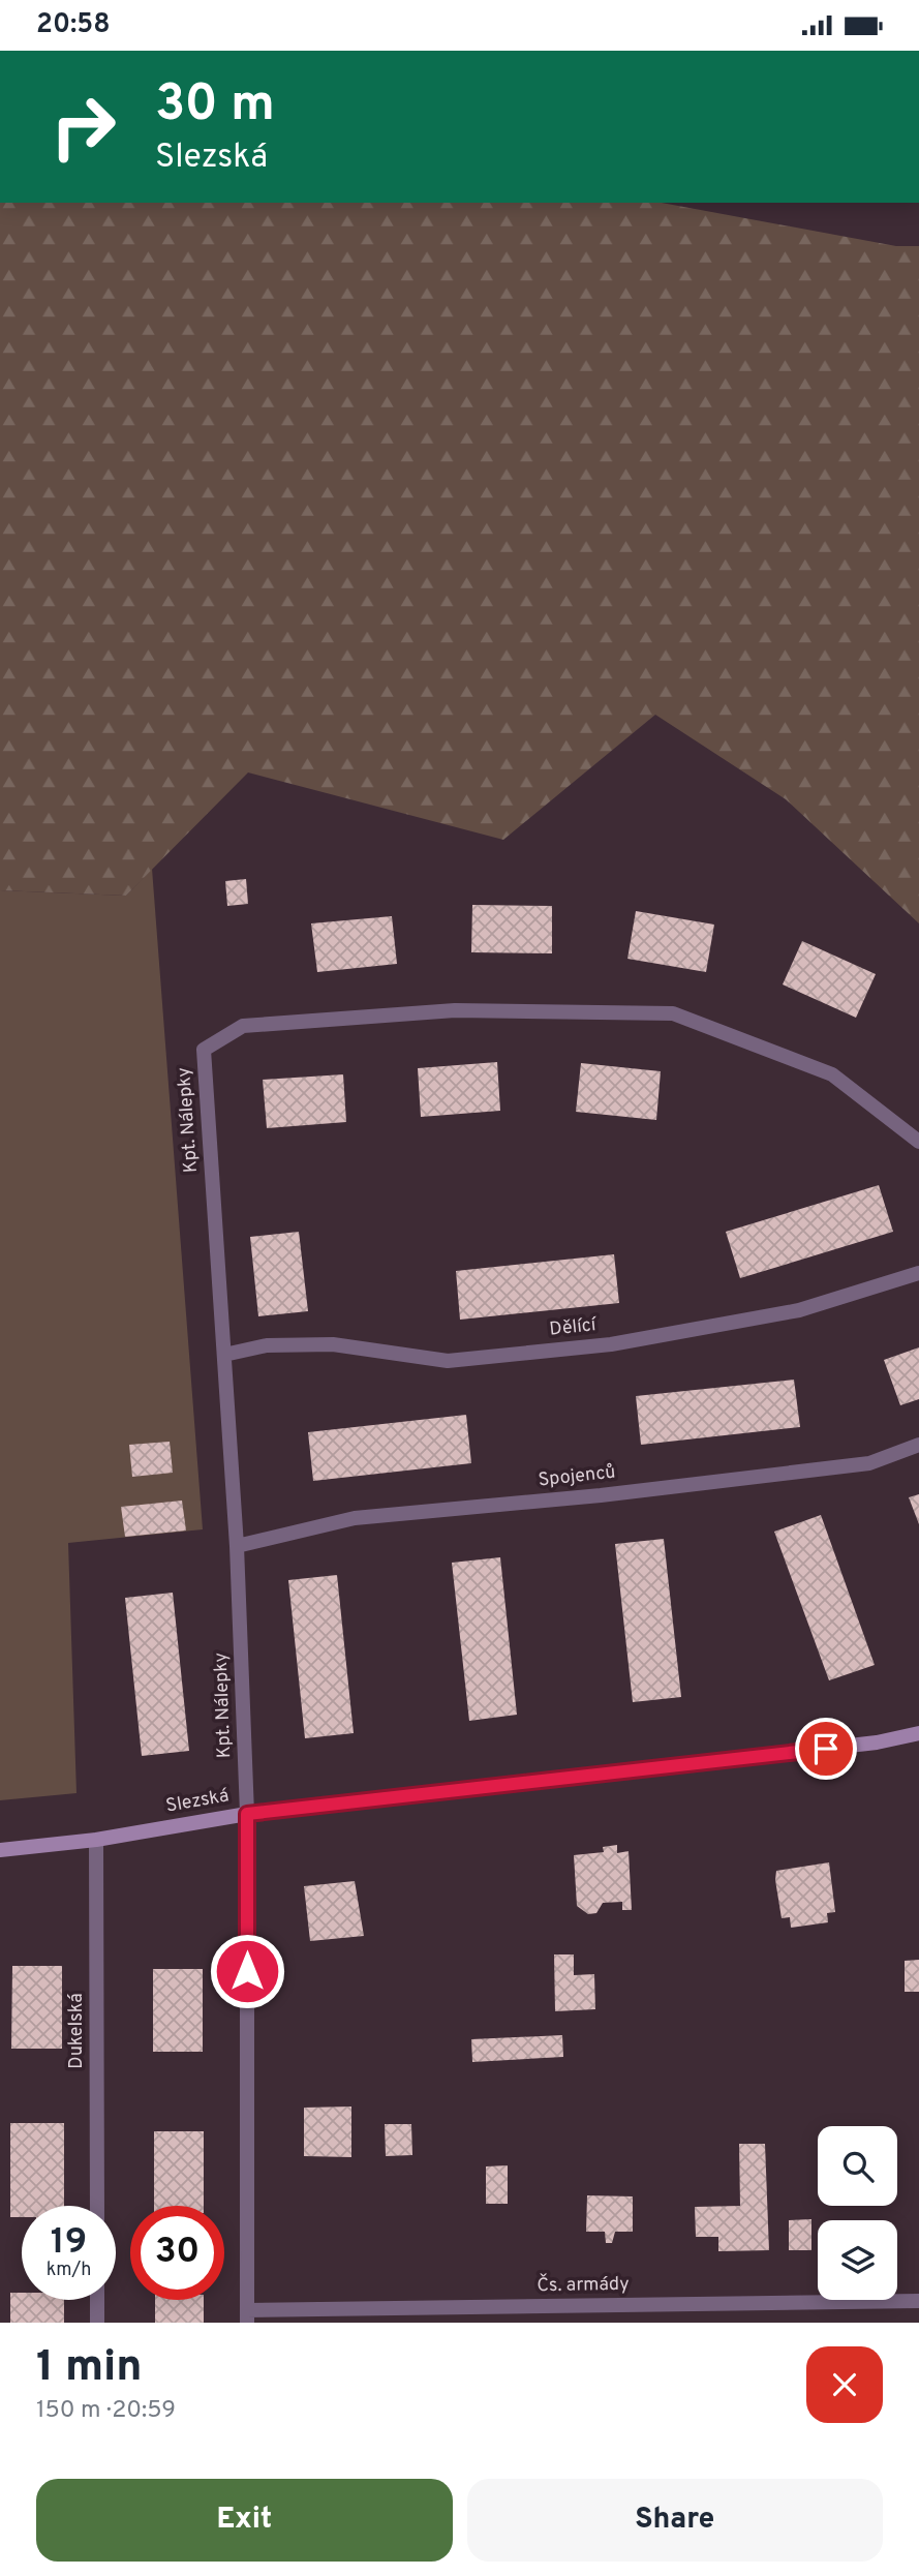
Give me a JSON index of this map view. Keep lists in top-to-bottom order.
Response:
{
  "streets": {
    "street": [
      "Kpt. Nálepky",
      "Dělící",
      "Spojenců",
      "Slezská",
      "Dukelská",
      "Čs. armády"
    ]
  },
  "crossings": [
    ["Kpt. Nálepky", "Dělící"],
    ["Kpt. Nálepky", "Spojenců"],
    ["Kpt. Nálepky", "Slezská"],
    ["Kpt. Nálepky", "Čs. armády"],
    ["Slezská", "Dukelská"],
    ["Slezská", "Čs. armády"]
  ],
  "page": {
    "status": "20:58",
    "turn": ["30 m", "Slezská"],
    "speed": "19 km/h",
    "limit": "30",
    "heading": ["1 min", "150 m · 20:59"],
    "buttons": ["Exit", "Share"]
  }
}
